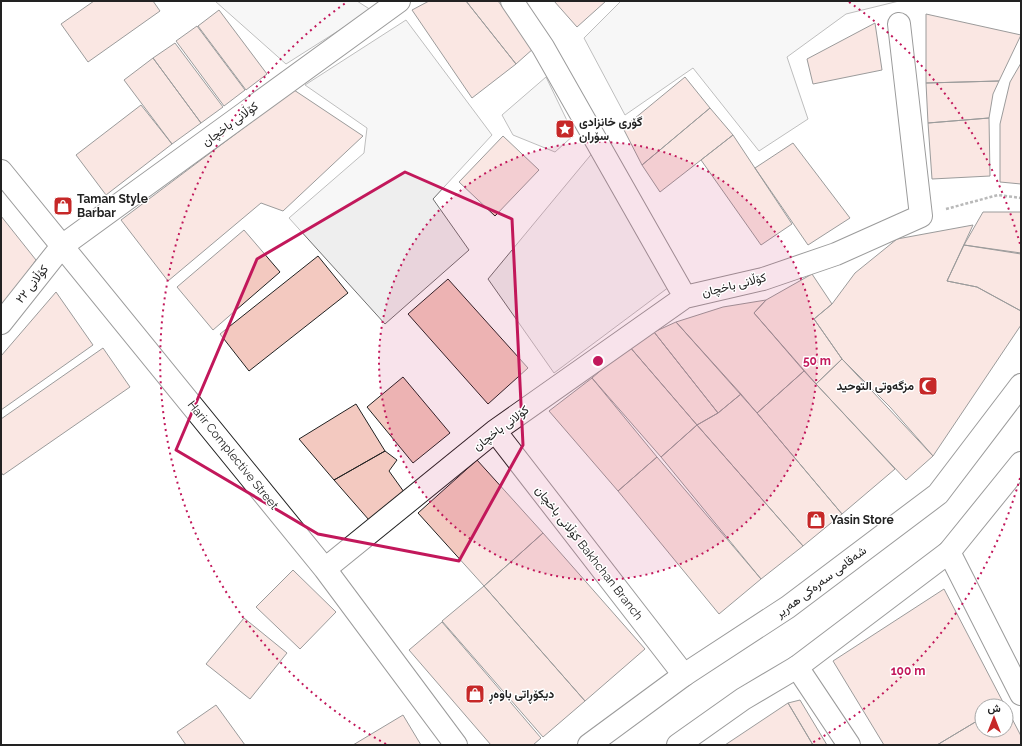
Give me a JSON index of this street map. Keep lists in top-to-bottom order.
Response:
{
  "streets": {
    "street": [
      "کۆڵانی باخچان",
      "کۆڵانی ٢٢",
      "کۆلانی باخچان",
      "Harir Complective Street",
      "کۆڵانی باخچان Bakhchan Branch",
      "شەقامی سەرەکی هەریر"
    ]
  },
  "crossings": [
    ["کۆڵانی باخچان", "کۆڵانی ٢٢"],
    ["کۆڵانی باخچان", "کۆلانی باخچان"],
    ["کۆڵانی باخچان", "Harir Complective Street"],
    ["کۆڵانی ٢٢", "Harir Complective Street"],
    ["کۆلانی باخچان", "Harir Complective Street"],
    ["کۆلانی باخچان", "کۆڵانی باخچان Bakhchan Branch"],
    ["کۆڵانی باخچان Bakhchan Branch", "شەقامی سەرەکی هەریر"]
  ],
  "places": {
    "place": ["گۆری خانزادی سۆران"],
    "shop": ["Taman Style Barbar", "Yasin Store", "دیکۆڕاتی باوەڕ"],
    "mosque": ["مزگەوتی التوحید"]
  },
  "north": "top",
  "rings": ["50 m", "100 m"]
}
